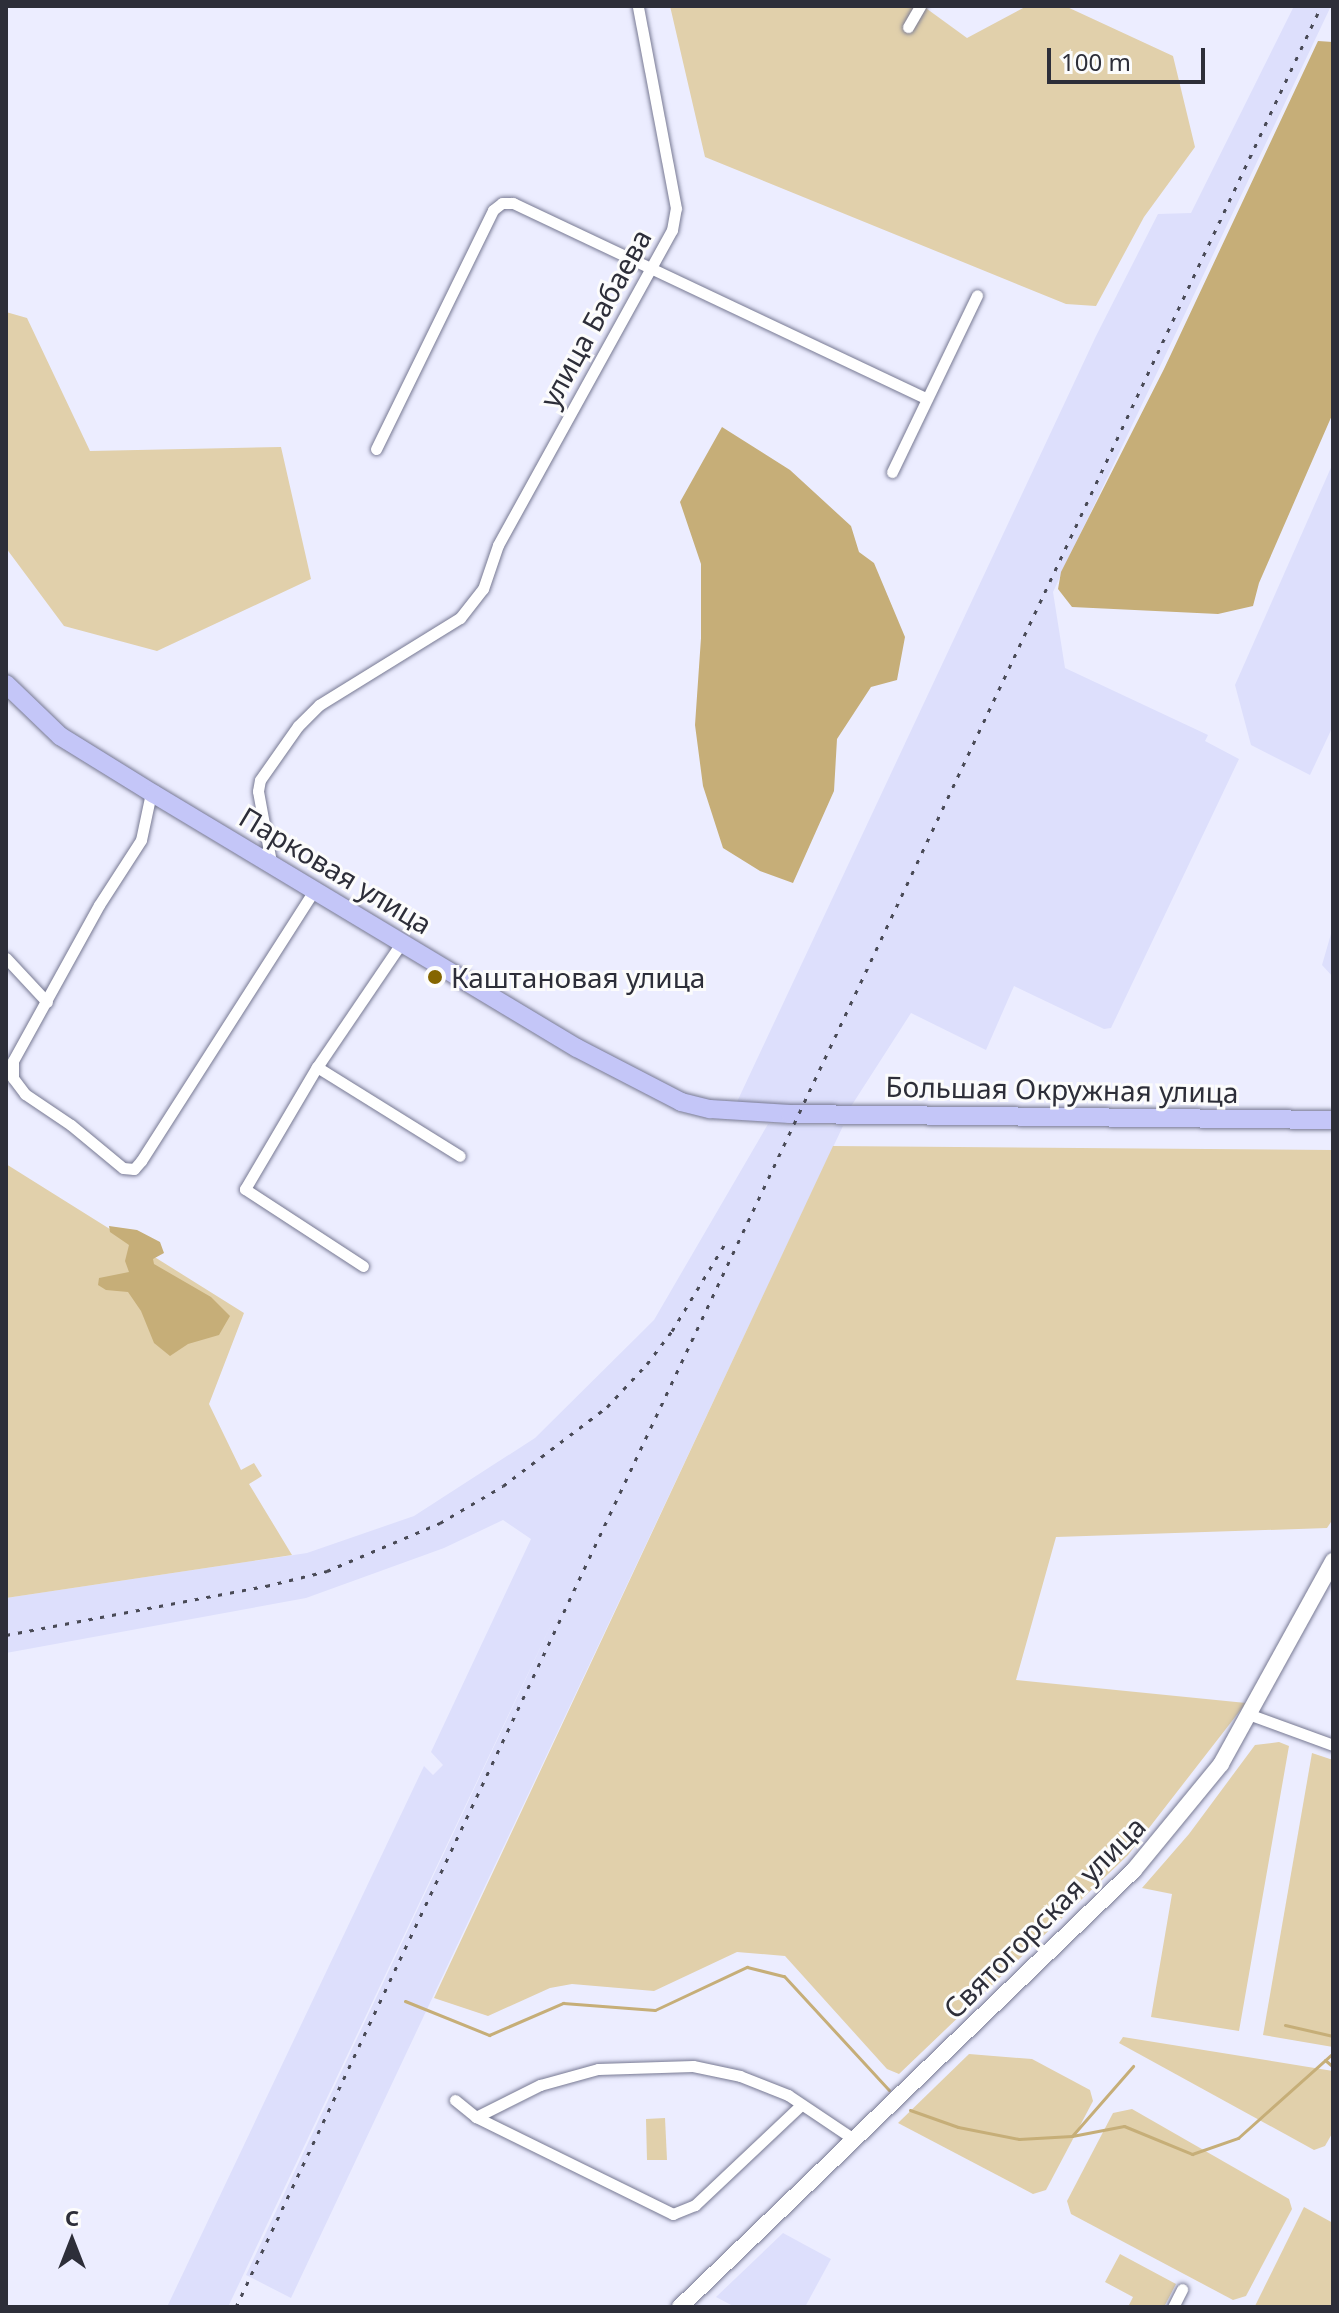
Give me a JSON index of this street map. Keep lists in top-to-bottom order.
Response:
{
  "streets": {
    "main road": ["Парковая улица", "Большая Окружная улица"],
    "street": ["улица Бабаева", "Святогорская улица"]
  },
  "crossings": [
    ["улица Бабаева", "Парковая улица"],
    ["Парковая улица", "Большая Окружная улица"]
  ],
  "places": ["Каштановая улица"],
  "scale_bar": "100 m",
  "north": "top"
}
